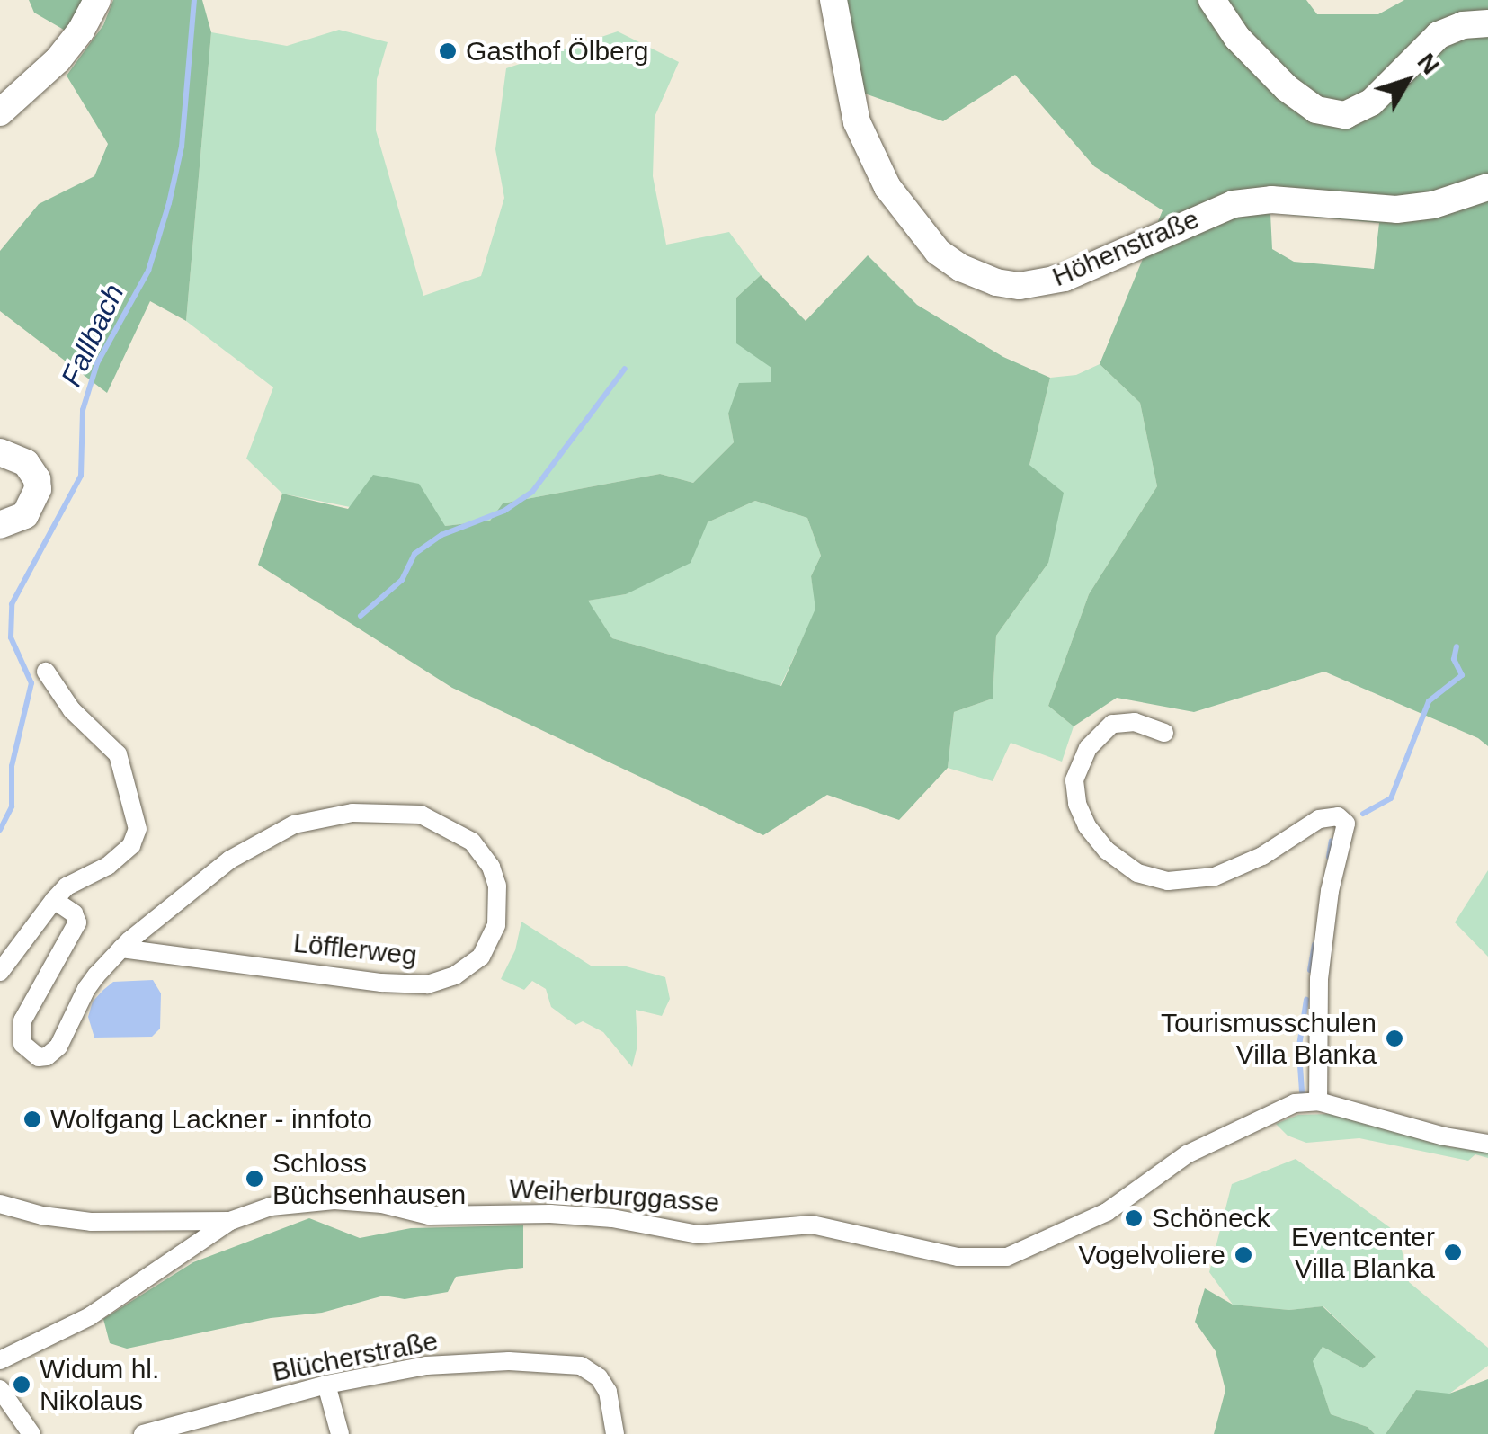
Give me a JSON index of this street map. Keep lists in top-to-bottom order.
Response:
{
  "streets": {
    "street": [
      "Höhenstraße",
      "Löfflerweg",
      "Weiherburggasse",
      "Blücherstraße"
    ]
  },
  "water": ["Fallbach"],
  "places": [
    "Gasthof Ölberg",
    "Tourismusschulen Villa Blanka",
    "Wolfgang Lackner - innfoto",
    "Schloss Büchsenhausen",
    "Schöneck",
    "Eventcenter Villa Blanka",
    "Vogelvoliere",
    "Widum hl. Nikolaus"
  ],
  "north": "top right"
}
